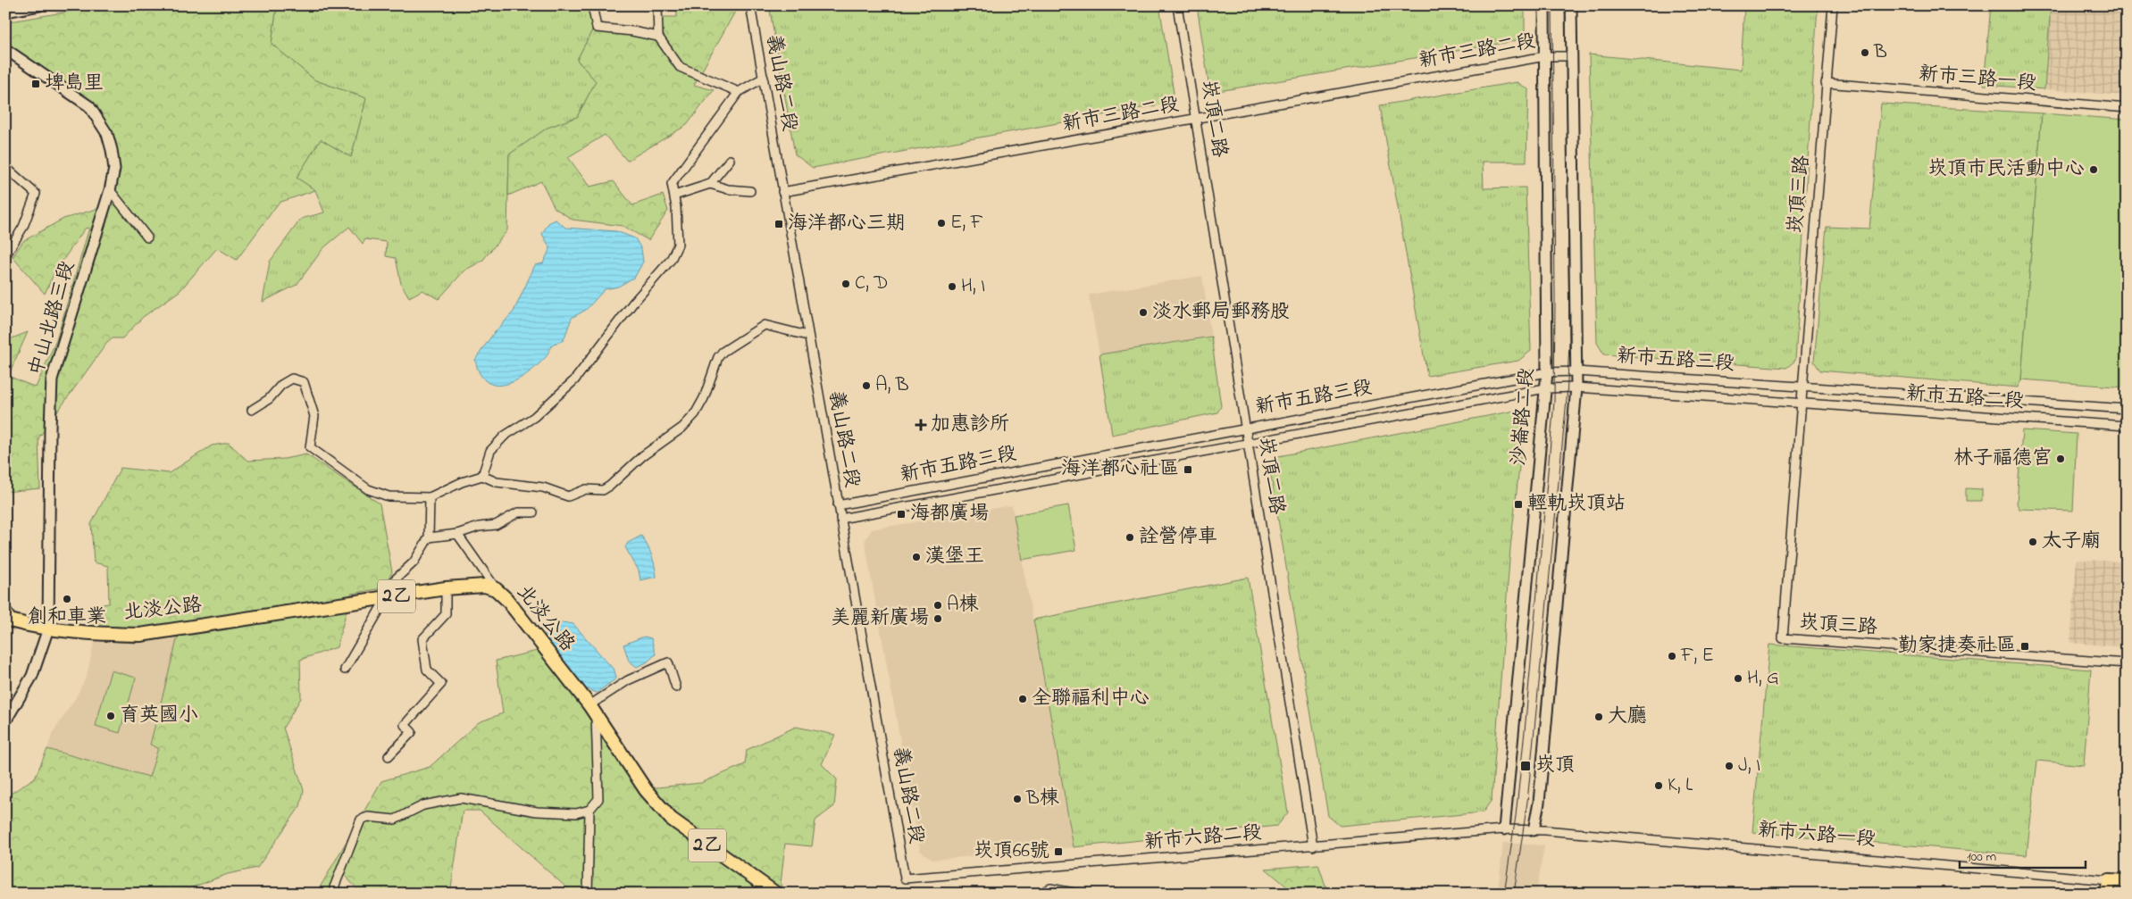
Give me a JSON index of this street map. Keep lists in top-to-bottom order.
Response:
{
  "streets": {
    "main road": ["2乙", "北淡公路", "新市六路一段"],
    "street": [
      "新市三路二段",
      "新市三路一段",
      "義山路二段",
      "崁頂二路",
      "崁頂三路",
      "中山北路三段",
      "新市五路三段",
      "新市五路二段",
      "沙崙路二段",
      "新市六路二段"
    ]
  },
  "crossings": [
    ["新市三路二段", "義山路二段"],
    ["新市三路二段", "崁頂二路"],
    ["新市三路二段", "沙崙路二段"],
    ["新市三路一段", "崁頂三路"],
    ["義山路二段", "新市五路三段"],
    ["義山路二段", "新市六路二段"],
    ["崁頂二路", "新市五路三段"],
    ["崁頂二路", "新市六路二段"],
    ["崁頂三路", "新市五路三段"],
    ["崁頂三路", "新市五路二段"],
    ["中山北路三段", "北淡公路"],
    ["新市五路三段", "新市五路二段"],
    ["新市五路三段", "沙崙路二段"],
    ["沙崙路二段", "新市六路一段"],
    ["沙崙路二段", "新市六路二段"],
    ["新市六路一段", "新市六路二段"]
  ],
  "places": {
    "other": [
      "B",
      "崁頂市民活動中心",
      "E, F",
      "C, D",
      "H, I",
      "淡水郵局郵務股",
      "A, B",
      "林子福德宮",
      "詮營停車",
      "太子廟",
      "漢堡王",
      "創和車業",
      "A棟",
      "美麗新廣場",
      "F, E",
      "H, G",
      "全聯福利中心",
      "育英國小",
      "大廳",
      "J, I",
      "K, L",
      "B棟"
    ],
    "transit": [
      "埤島里",
      "海洋都心三期",
      "海洋都心社區",
      "輕軌崁頂站",
      "海都廣場",
      "勤家捷奏社區",
      "崁頂",
      "崁頂66號"
    ],
    "health": ["加惠診所"]
  },
  "scale_bar": "100 m"
}
